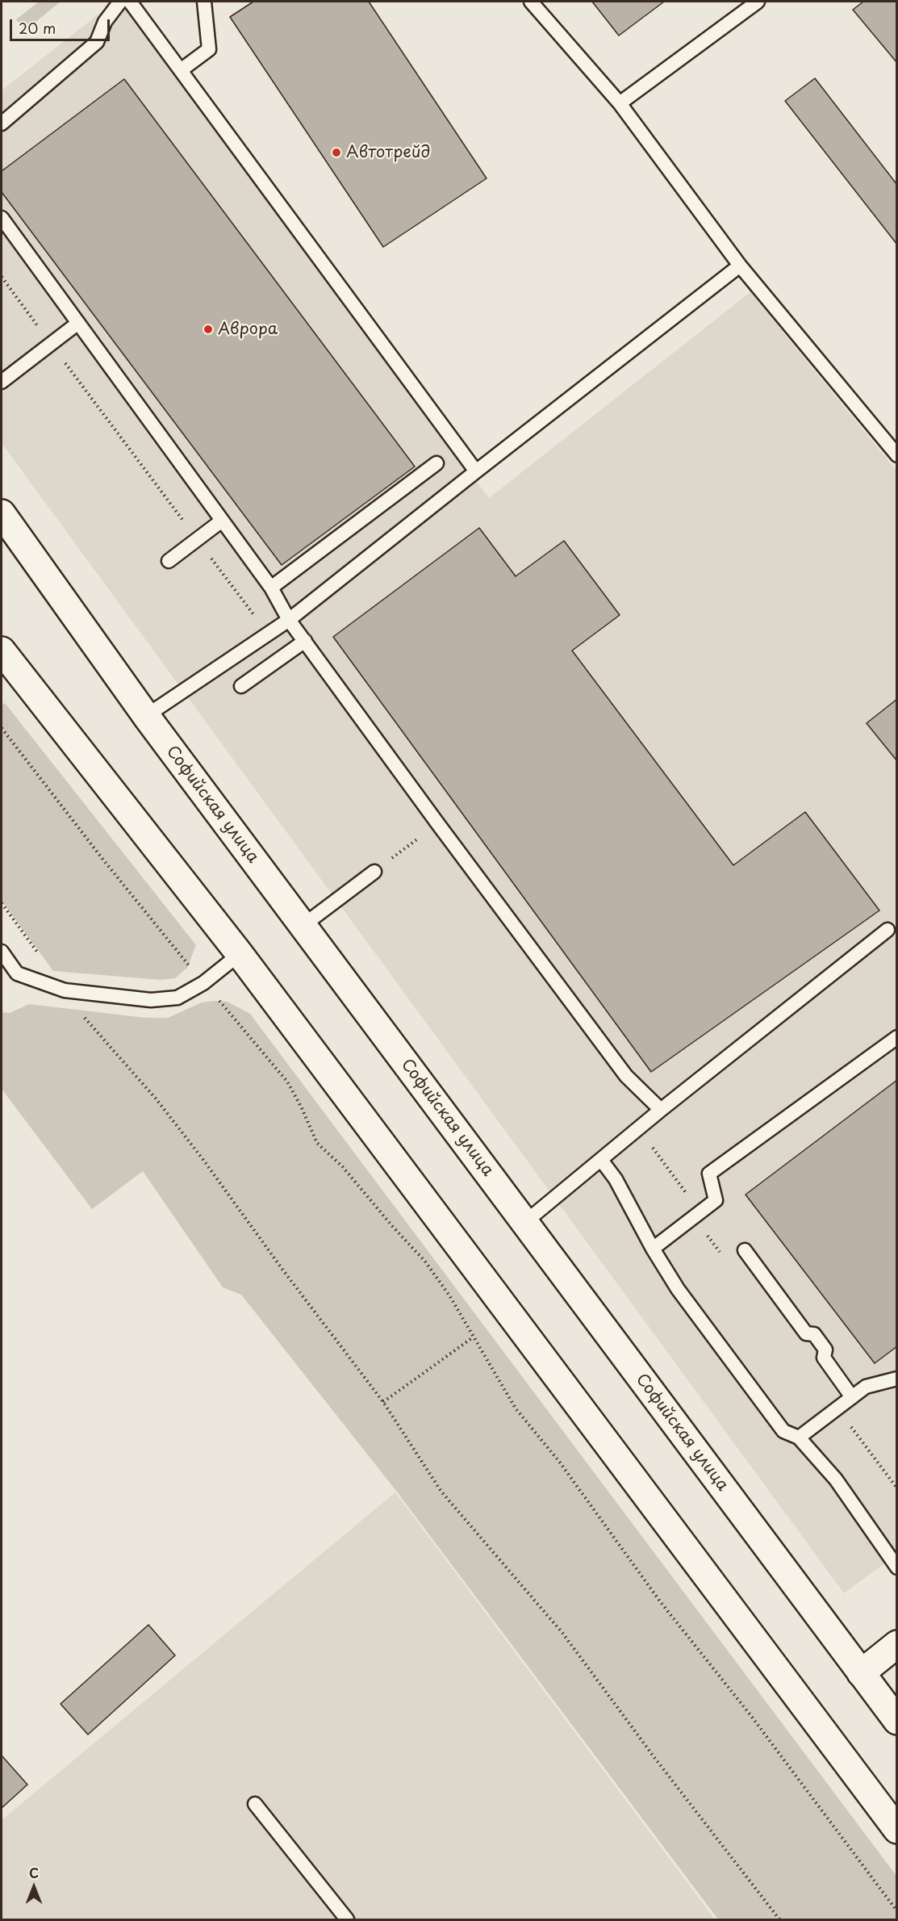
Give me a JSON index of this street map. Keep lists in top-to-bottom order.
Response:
{
  "streets": {
    "main road": ["Софийская улица"]
  },
  "places": ["Автотрейд", "Аврора"],
  "scale_bar": "20 m",
  "north": "top"
}
